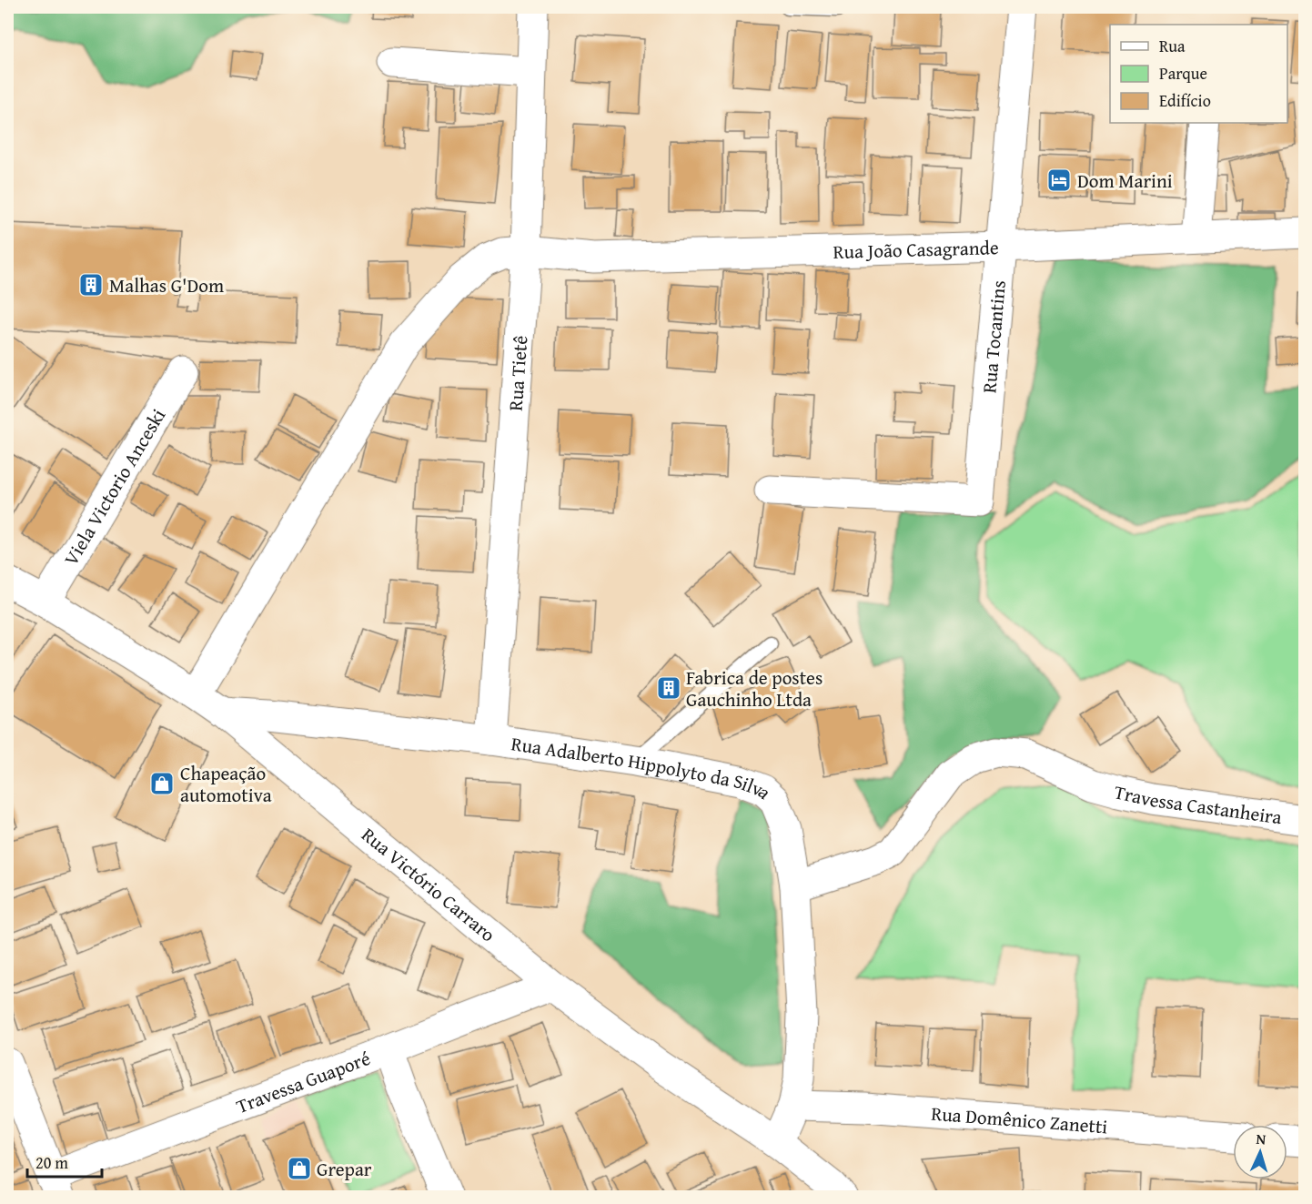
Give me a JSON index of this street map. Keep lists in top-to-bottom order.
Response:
{
  "streets": {
    "street": [
      "Rua João Casagrande",
      "Rua Tocantins",
      "Rua Tietê",
      "Viela Victorio Anceski",
      "Rua Adalberto Hippolyto da Silva",
      "Travessa Castanheira",
      "Rua Victório Carraro",
      "Travessa Guaporé",
      "Rua Domênico Zanetti"
    ]
  },
  "crossings": [
    ["Rua João Casagrande", "Rua Tocantins"],
    ["Rua João Casagrande", "Rua Tietê"],
    ["Rua João Casagrande", "Rua Victório Carraro"],
    ["Rua Tietê", "Rua Adalberto Hippolyto da Silva"],
    ["Viela Victorio Anceski", "Rua Victório Carraro"],
    ["Rua Adalberto Hippolyto da Silva", "Travessa Castanheira"],
    ["Rua Adalberto Hippolyto da Silva", "Rua Victório Carraro"],
    ["Rua Adalberto Hippolyto da Silva", "Rua Domênico Zanetti"],
    ["Rua Victório Carraro", "Travessa Guaporé"]
  ],
  "places": {
    "hotel": ["Dom Marini"],
    "building": ["Malhas G'Dom", "Fabrica de postes Gauchinho Ltda"],
    "shop": ["Chapeação automotiva", "Grepar"]
  },
  "legend": ["Rua", "Parque", "Edifício"],
  "scale_bar": "20 m",
  "north": "top"
}
